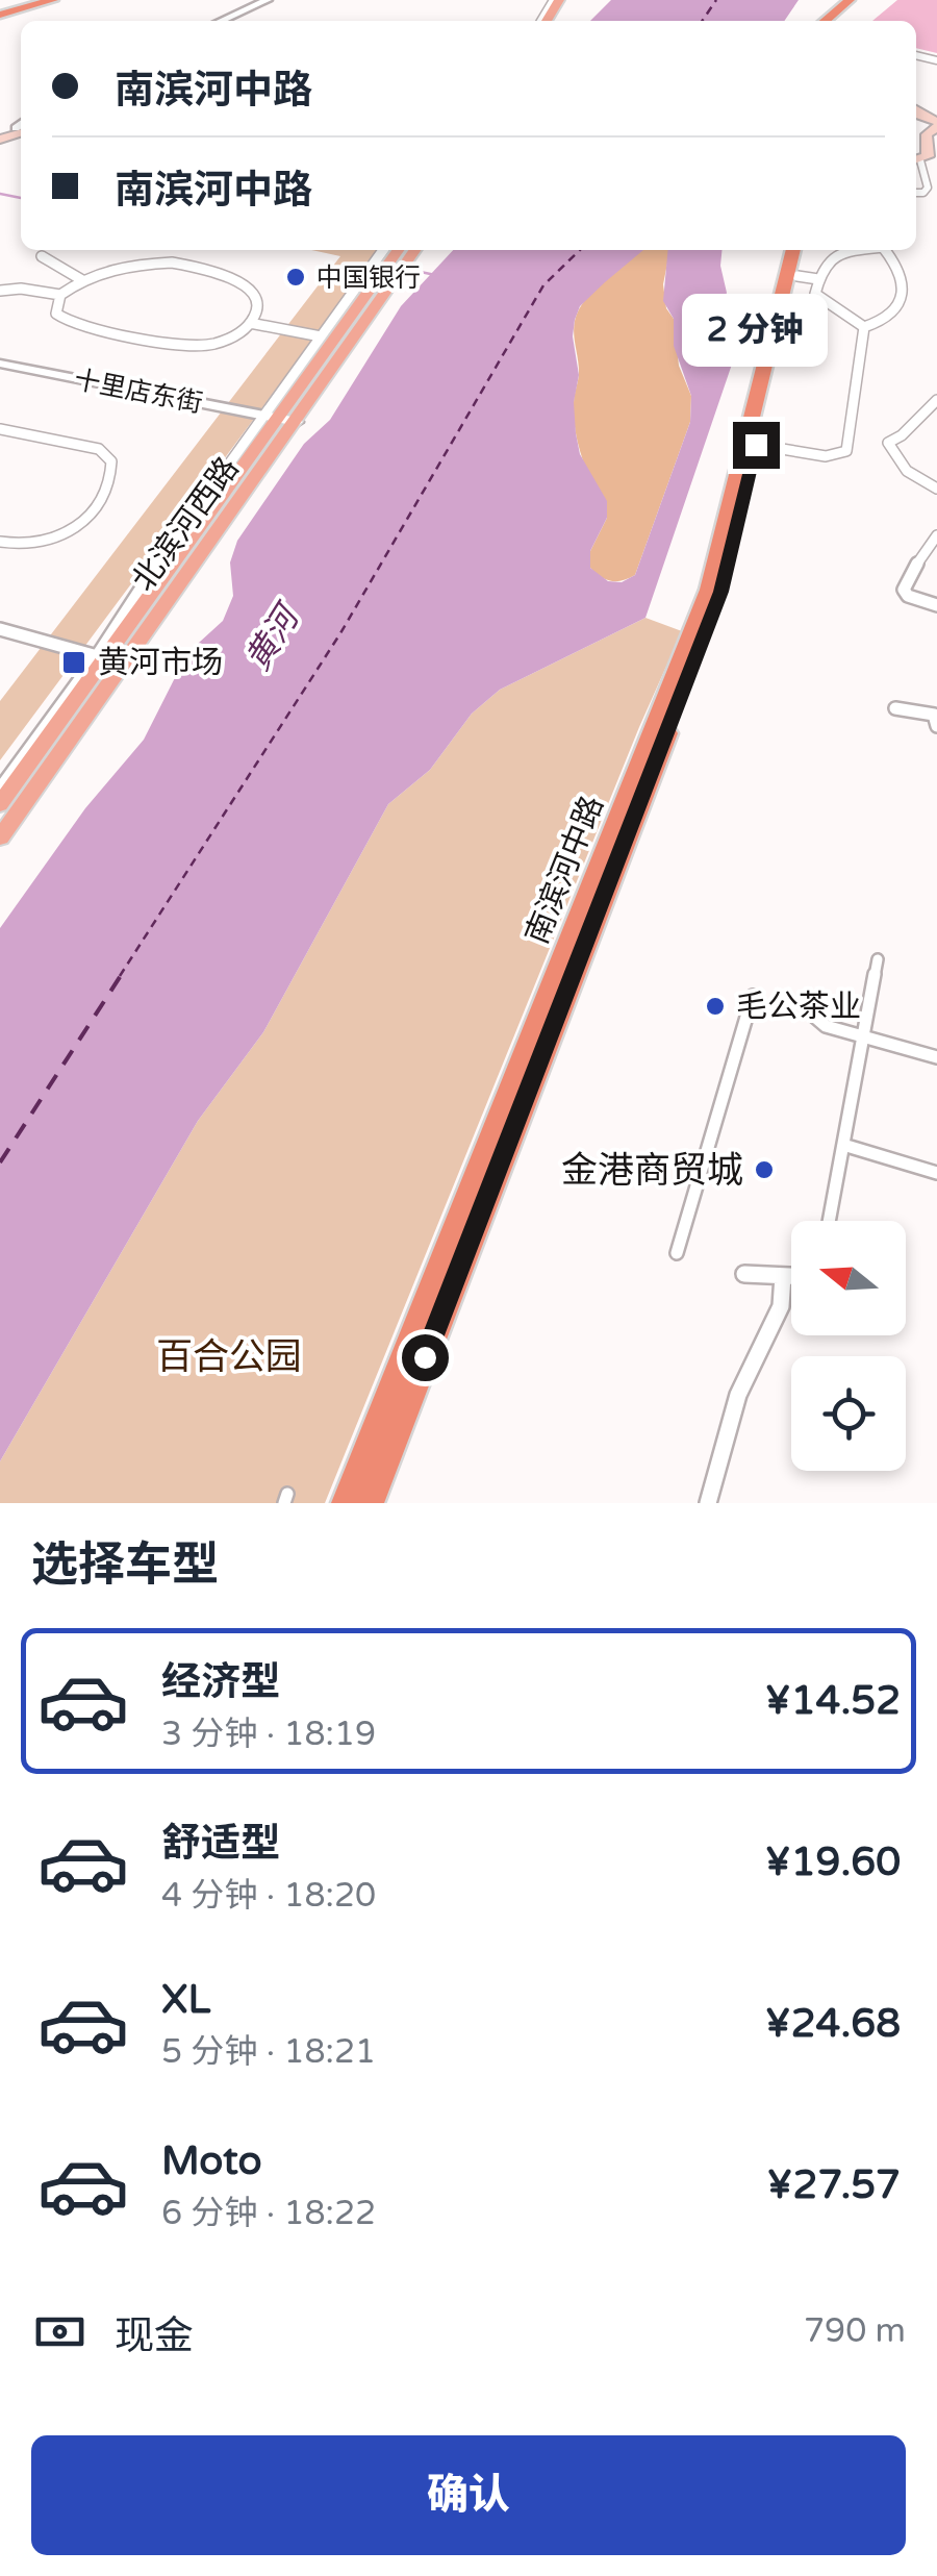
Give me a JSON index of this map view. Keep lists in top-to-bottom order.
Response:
{
  "streets": {
    "highway": ["南滨河中路"],
    "main road": ["北滨河西路"],
    "street": ["十里店东街"]
  },
  "crossings": [
    ["十里店东街", "北滨河西路"]
  ],
  "water": ["黄河"],
  "parks": ["百合公园"],
  "places": {
    "other": ["中国银行", "毛公茶业", "金港商贸城"],
    "transit": ["黄河市场"]
  },
  "north": "left",
  "page": {
    "banner": ["南滨河中路", "南滨河中路"],
    "bubble": "2 分钟",
    "heading": "选择车型",
    "list": [
      {
        "name": "经济型",
        "note": "3 分钟 · 18:19",
        "value": "¥14.52"
      },
      {
        "name": "舒适型",
        "note": "4 分钟 · 18:20",
        "value": "¥19.60"
      },
      {
        "name": "XL",
        "note": "5 分钟 · 18:21",
        "value": "¥24.68"
      },
      {
        "name": "Moto",
        "note": "6 分钟 · 18:22",
        "value": "¥27.57"
      }
    ],
    "pay": ["现金", "790 m"],
    "buttons": "确认"
  }
}
